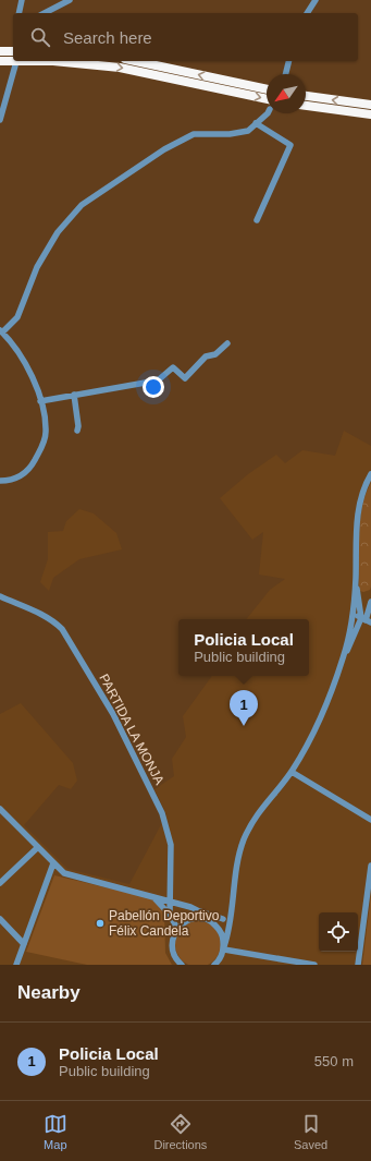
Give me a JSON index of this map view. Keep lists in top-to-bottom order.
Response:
{
  "streets": {
    "street": ["PARTIDA LA MONJA"]
  },
  "places": ["Pabellón Deportivo Félix Candela"],
  "north": "bottom left",
  "page": {
    "search": "Search here",
    "popup": ["Policia Local", "Public building"],
    "pins": "1",
    "heading": "Nearby",
    "list": [
      {
        "mark": "1",
        "name": "Policia Local",
        "note": "Public building",
        "value": "550 m"
      }
    ],
    "nav": ["Map", "Directions", "Saved"]
  }
}
